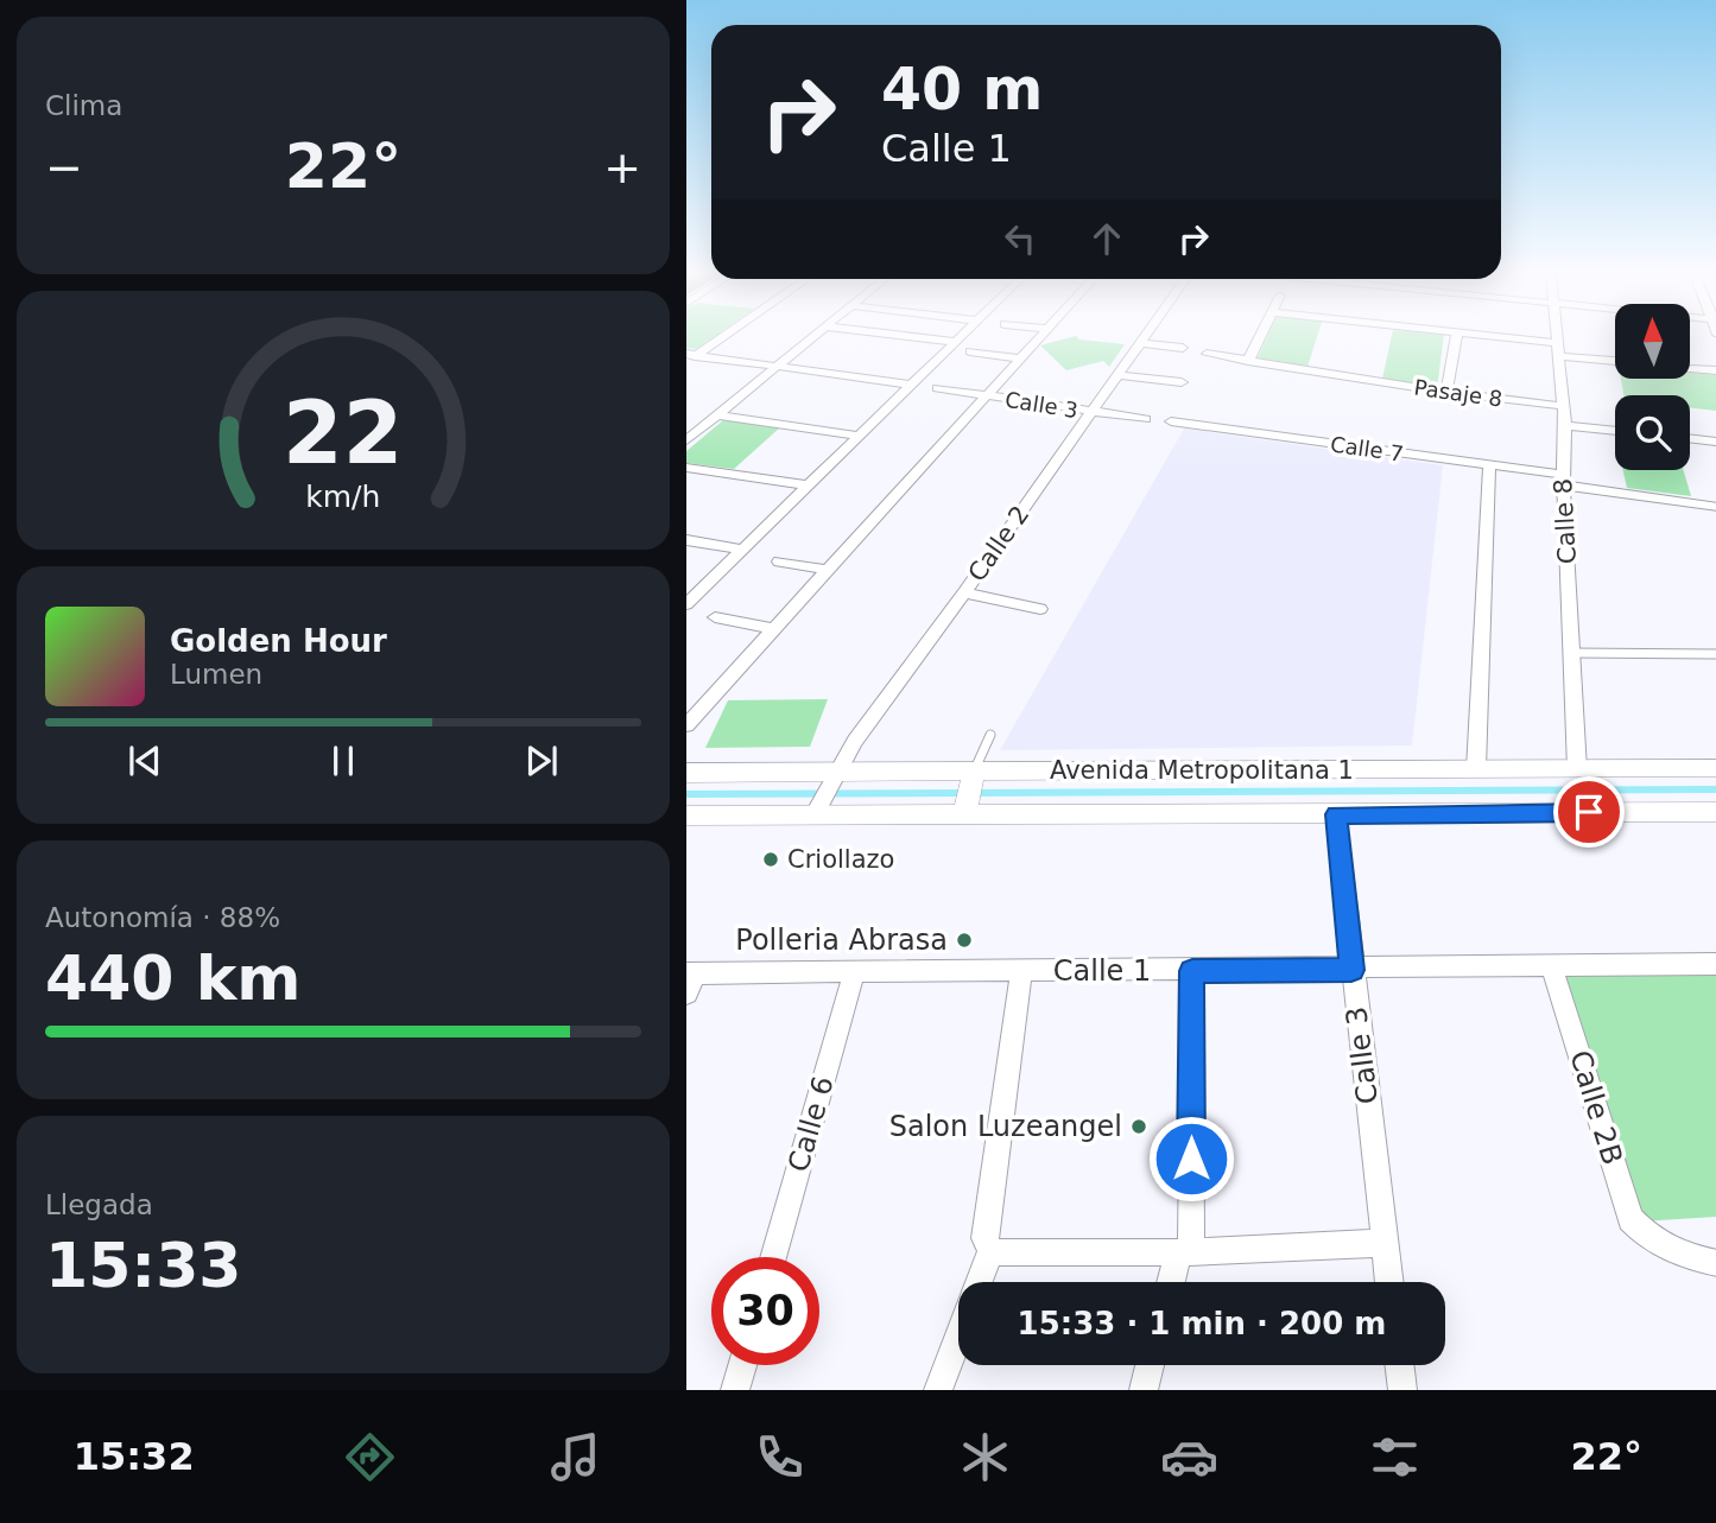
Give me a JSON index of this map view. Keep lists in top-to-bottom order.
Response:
{
  "streets": {
    "street": [
      "Pasaje 8",
      "Calle 3",
      "Calle 7",
      "Calle 8",
      "Calle 2",
      "Avenida Metropolitana 1",
      "Calle 1",
      "Calle 2B",
      "Calle 6"
    ]
  },
  "crossings": [
    ["Pasaje 8", "Calle 8"],
    ["Calle 3", "Calle 2"],
    ["Calle 3", "Avenida Metropolitana 1"],
    ["Calle 3", "Calle 1"],
    ["Calle 7", "Calle 8"],
    ["Calle 8", "Avenida Metropolitana 1"],
    ["Calle 2", "Avenida Metropolitana 1"],
    ["Calle 1", "Calle 2B"],
    ["Calle 1", "Calle 6"]
  ],
  "places": ["Criollazo", "Polleria Abrasa", "Salon Luzeangel"],
  "north": "top",
  "page": {
    "tile": [
      "Clima",
      ["Autonomía · 88%", "440 km"],
      ["Llegada", "15:33"]
    ],
    "turn": ["40 m", "Calle 1"],
    "heat": ["−", "22°", "+"],
    "song": ["Golden Hour", "Lumen"],
    "limit": "30",
    "trip": "15:33 · 1 min · 200 m",
    "tabs": ["15:32", "22°"],
    "gauge": ["22", "km/h"]
  }
}
